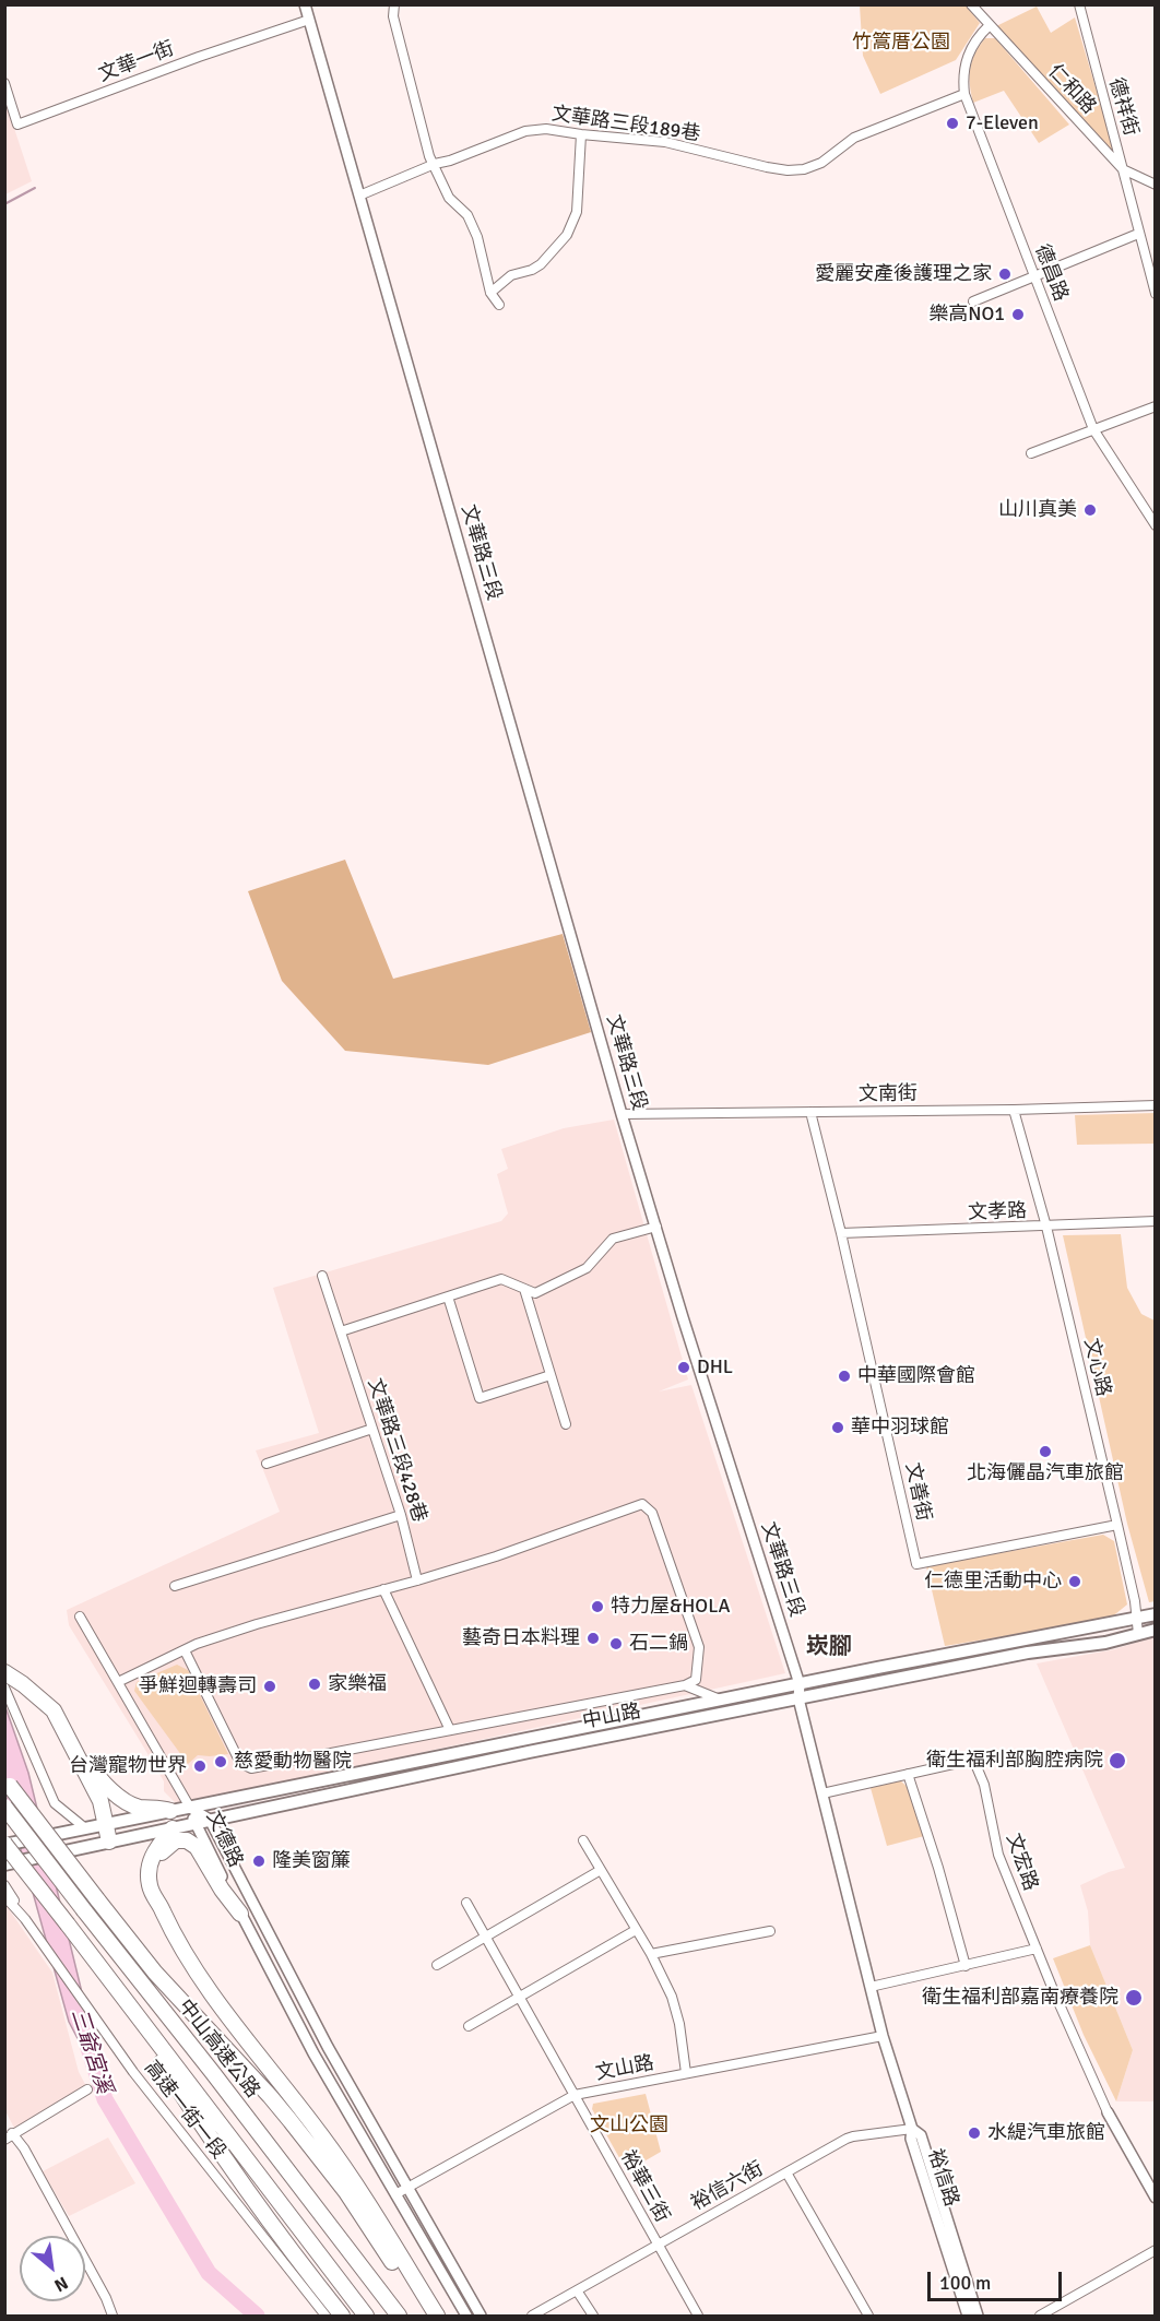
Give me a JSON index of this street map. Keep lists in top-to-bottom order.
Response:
{
  "streets": {
    "highway": ["中山高速公路"],
    "main road": ["中山路"],
    "street": [
      "文華一街",
      "仁和路",
      "德祥街",
      "文華路三段189巷",
      "德昌路",
      "文華路三段",
      "文南街",
      "文孝路",
      "文心路",
      "文華路三段428巷",
      "文善街",
      "文德路",
      "文宏路",
      "文山路",
      "高速一街一段",
      "裕信路",
      "裕華三街",
      "裕信六街"
    ]
  },
  "crossings": [
    ["文華一街", "文華路三段"],
    ["仁和路", "德祥街"],
    ["仁和路", "德昌路"],
    ["文華路三段189巷", "德昌路"],
    ["文華路三段189巷", "文華路三段"],
    ["文華路三段", "文南街"],
    ["文華路三段", "中山路"],
    ["文華路三段", "文宏路"],
    ["文華路三段", "文山路"],
    ["文華路三段", "裕信路"],
    ["文華路三段", "裕信六街"],
    ["文南街", "文心路"],
    ["文南街", "文善街"],
    ["文孝路", "文心路"],
    ["文孝路", "文善街"],
    ["文心路", "文善街"],
    ["文心路", "中山路"],
    ["中山路", "文德路"],
    ["文德路", "文山路"],
    ["文山路", "裕華三街"],
    ["裕信路", "裕信六街"],
    ["裕華三街", "裕信六街"]
  ],
  "districts": ["崁腳"],
  "water": ["三爺宮溪"],
  "parks": ["竹篙厝公園", "文山公園"],
  "places": [
    "7-Eleven",
    "愛麗安產後護理之家",
    "樂高NO1",
    "山川真美",
    "DHL",
    "中華國際會館",
    "華中羽球館",
    "北海儷晶汽車旅館",
    "仁德里活動中心",
    "特力屋&HOLA",
    "藝奇日本料理",
    "石二鍋",
    "家樂福",
    "爭鮮迴轉壽司",
    "衛生福利部胸腔病院",
    "慈愛動物醫院",
    "台灣寵物世界",
    "隆美窗簾",
    "衛生福利部嘉南療養院",
    "水緹汽車旅館"
  ],
  "scale_bar": "100 m",
  "north": "bottom right"
}
